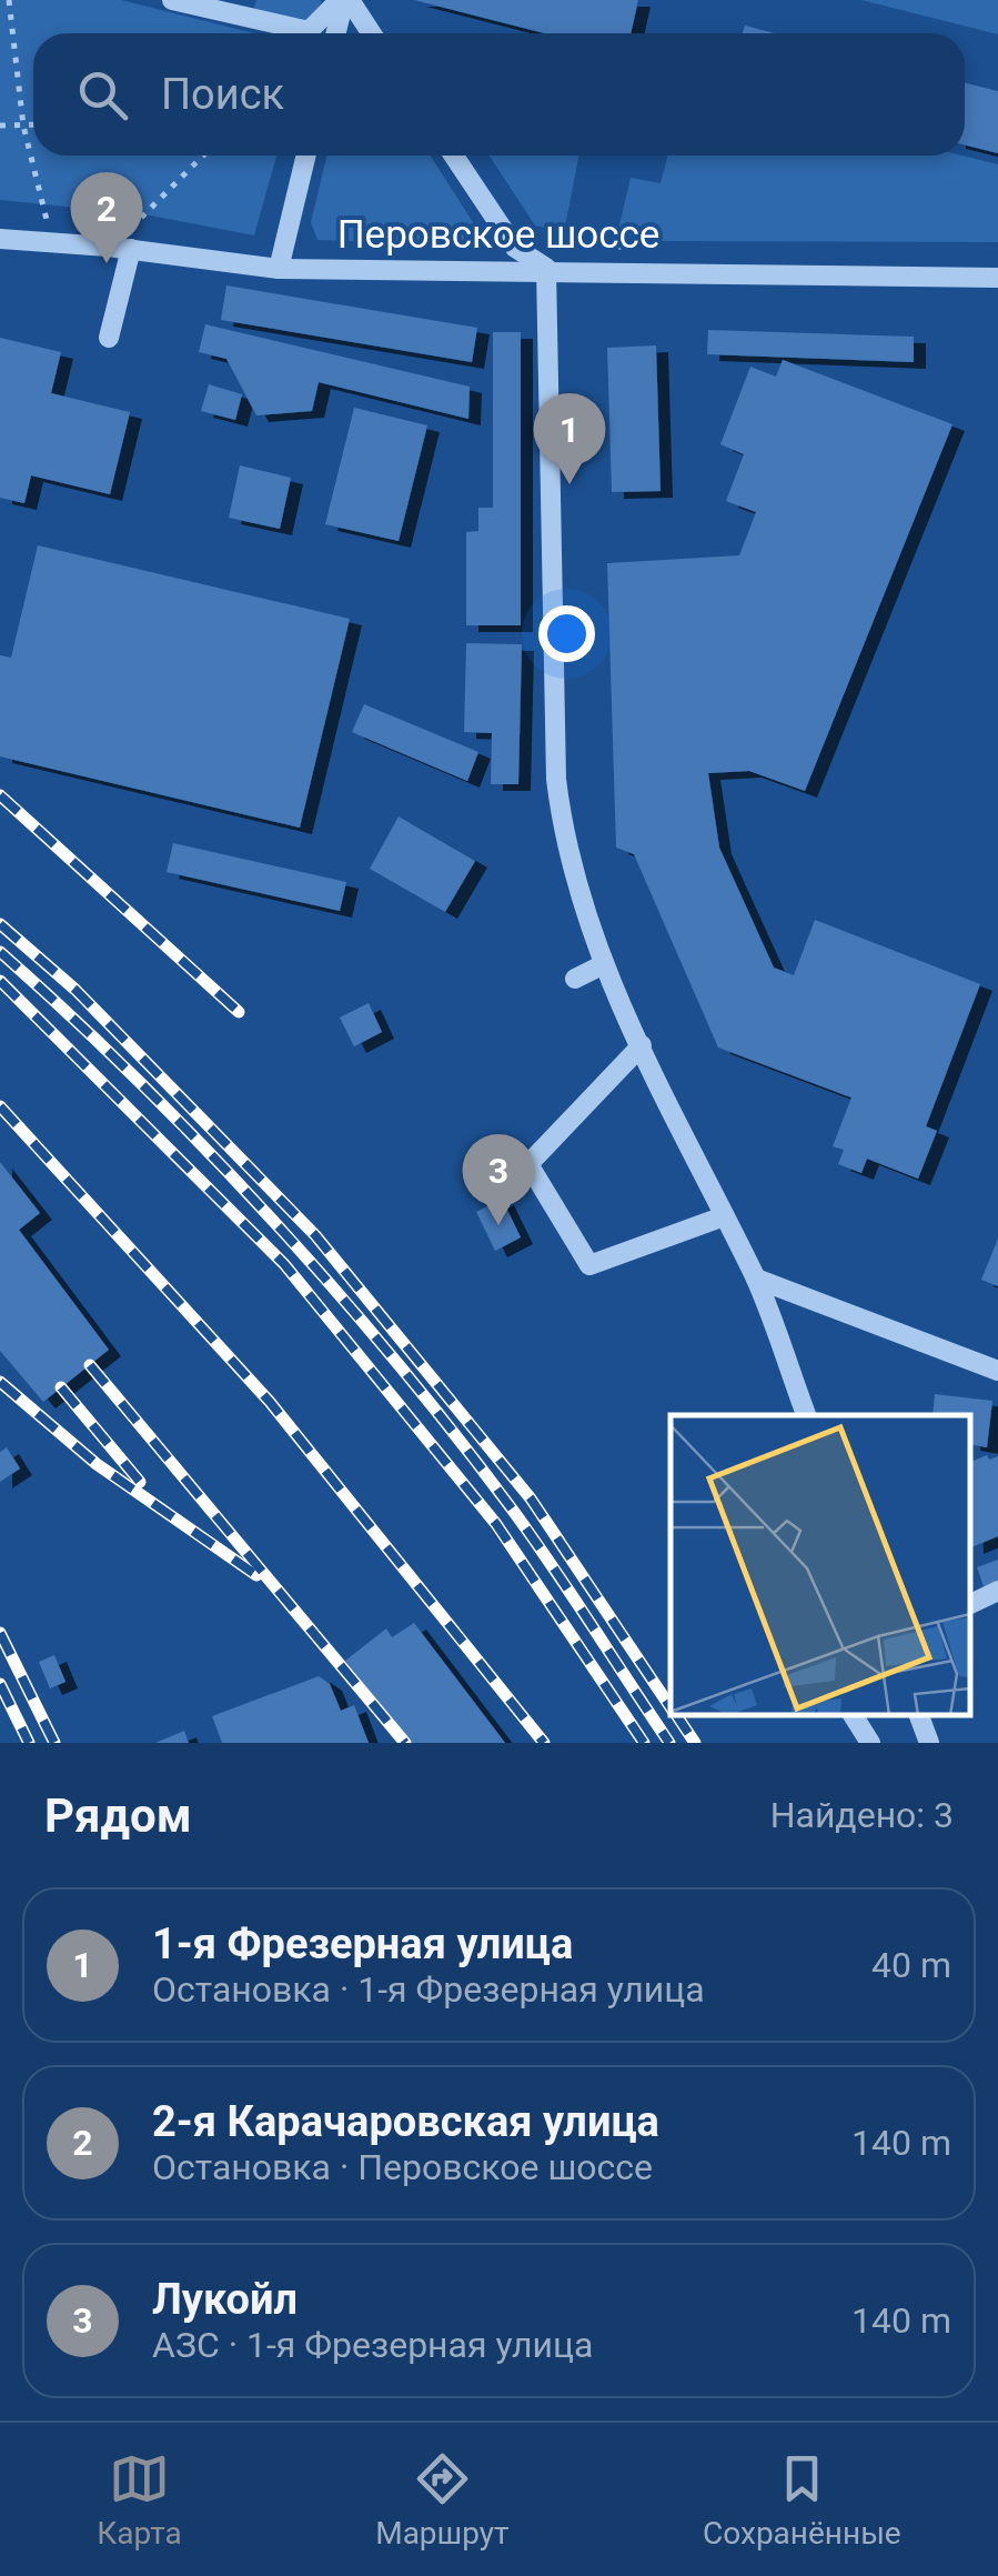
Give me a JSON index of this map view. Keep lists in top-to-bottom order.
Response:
{
  "streets": {
    "street": ["Перовское шоссе"]
  },
  "page": {
    "search": "Поиск",
    "pins": ["2", "1", "3"],
    "heading": ["Рядом", "Найдено: 3"],
    "list": [
      {
        "mark": "1",
        "name": "1-я Фрезерная улица",
        "note": "Остановка · 1-я Фрезерная улица",
        "value": "40 m"
      },
      {
        "mark": "2",
        "name": "2-я Карачаровская улица",
        "note": "Остановка · Перовское шоссе",
        "value": "140 m"
      },
      {
        "mark": "3",
        "name": "Лукойл",
        "note": "АЗС · 1-я Фрезерная улица",
        "value": "140 m"
      }
    ],
    "nav": ["Карта", "Маршрут", "Сохранённые"]
  }
}
